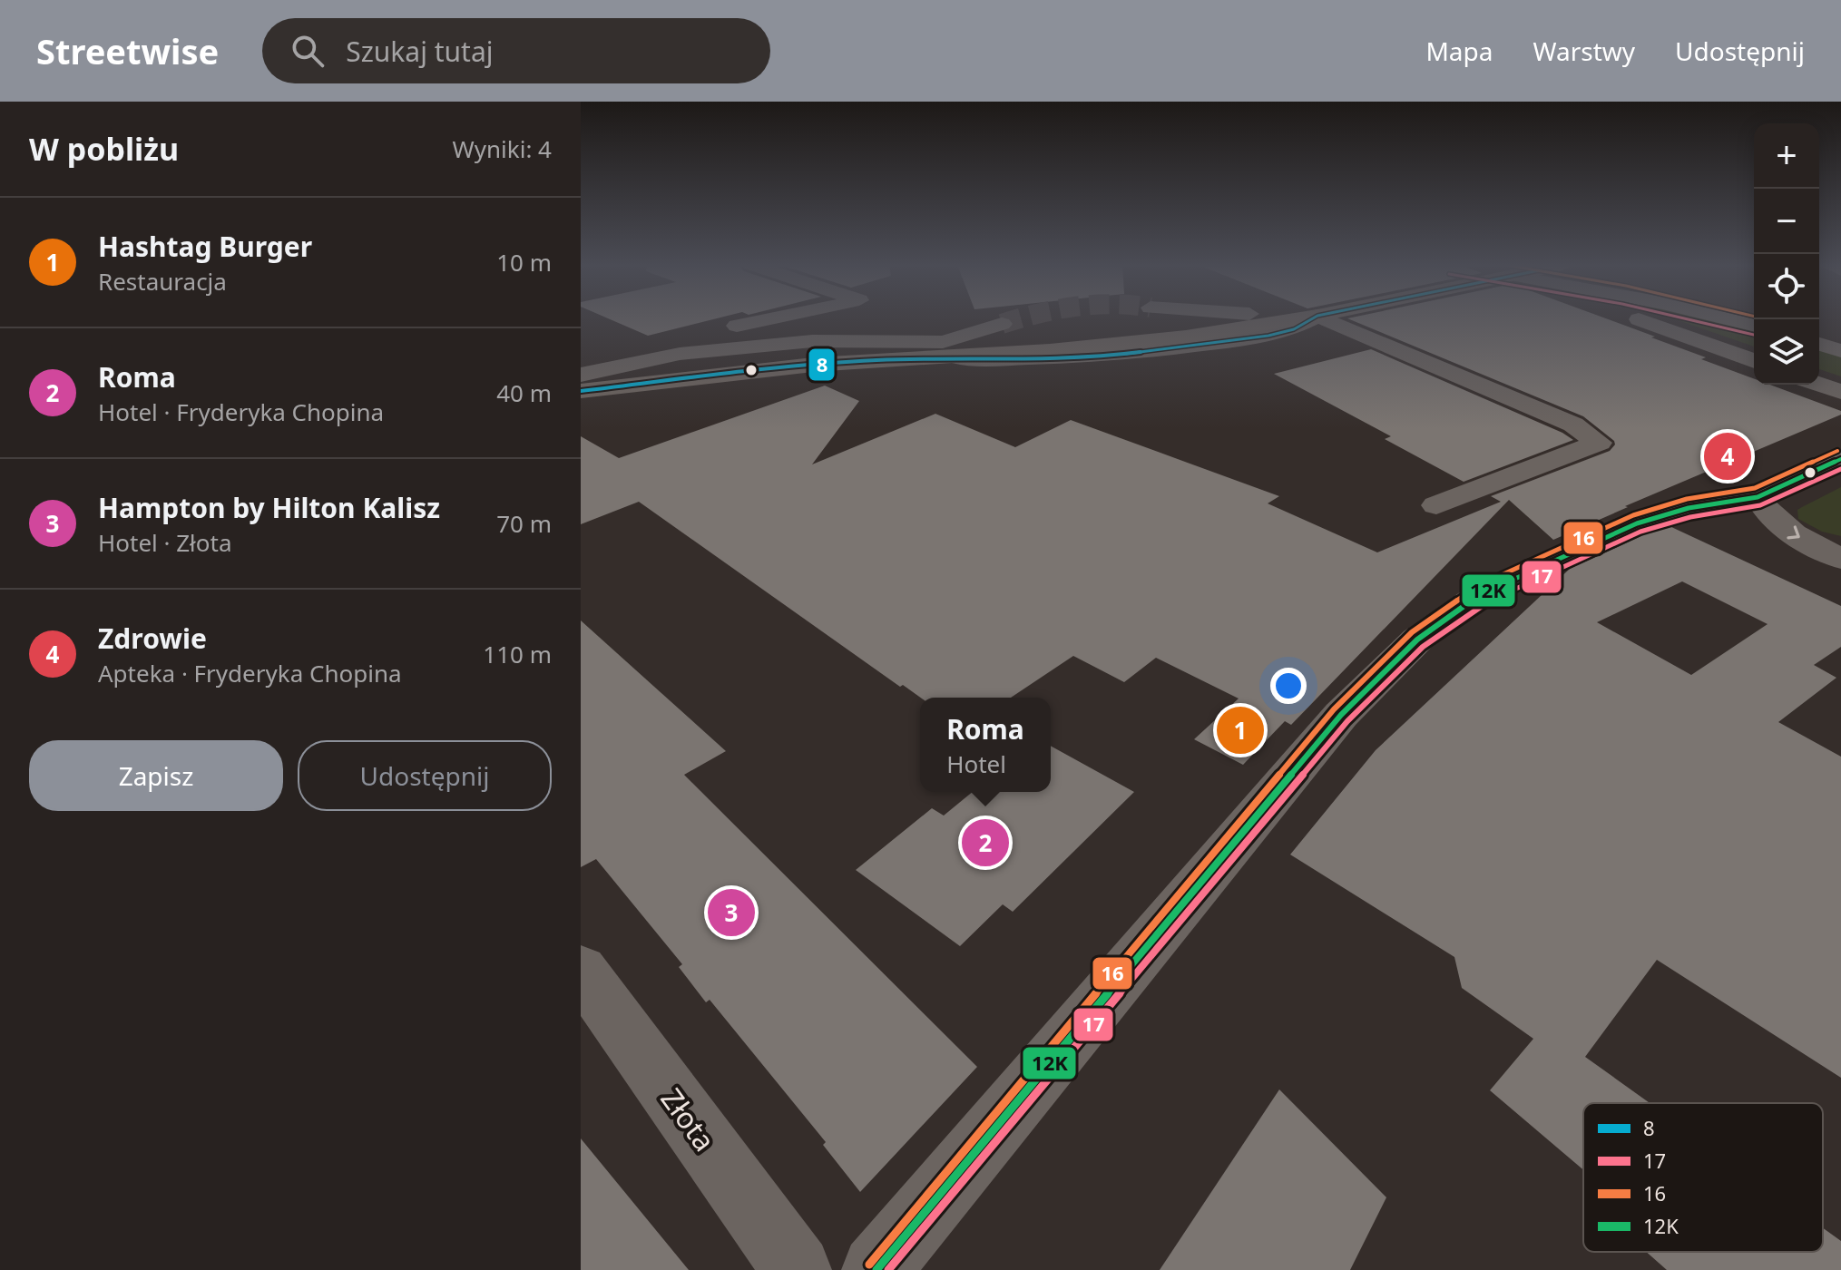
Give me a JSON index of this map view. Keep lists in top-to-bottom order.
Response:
{
  "streets": {
    "street": ["Złota"]
  },
  "lines": [
    "transit line 8",
    "transit line 17",
    "transit line 16",
    "transit line 12K"
  ],
  "legend": [
    "8",
    "17",
    "16",
    "12K"
  ],
  "page": {
    "header": "Streetwise",
    "search": "Szukaj tutaj",
    "nav": ["Mapa", "Warstwy", "Udostępnij"],
    "heading": ["W pobliżu", "Wyniki: 4"],
    "map_buttons": ["+", "−"],
    "list": [
      {
        "mark": "1",
        "name": "Hashtag Burger",
        "note": "Restauracja",
        "value": "10 m"
      },
      {
        "mark": "2",
        "name": "Roma",
        "note": "Hotel · Fryderyka Chopina",
        "value": "40 m"
      },
      {
        "mark": "3",
        "name": "Hampton by Hilton Kalisz",
        "note": "Hotel · Złota",
        "value": "70 m"
      },
      {
        "mark": "4",
        "name": "Zdrowie",
        "note": "Apteka · Fryderyka Chopina",
        "value": "110 m"
      }
    ],
    "pins": [
      "4",
      "1",
      "2",
      "3"
    ],
    "popup": ["Roma", "Hotel"],
    "buttons": ["Zapisz", "Udostępnij"]
  }
}
